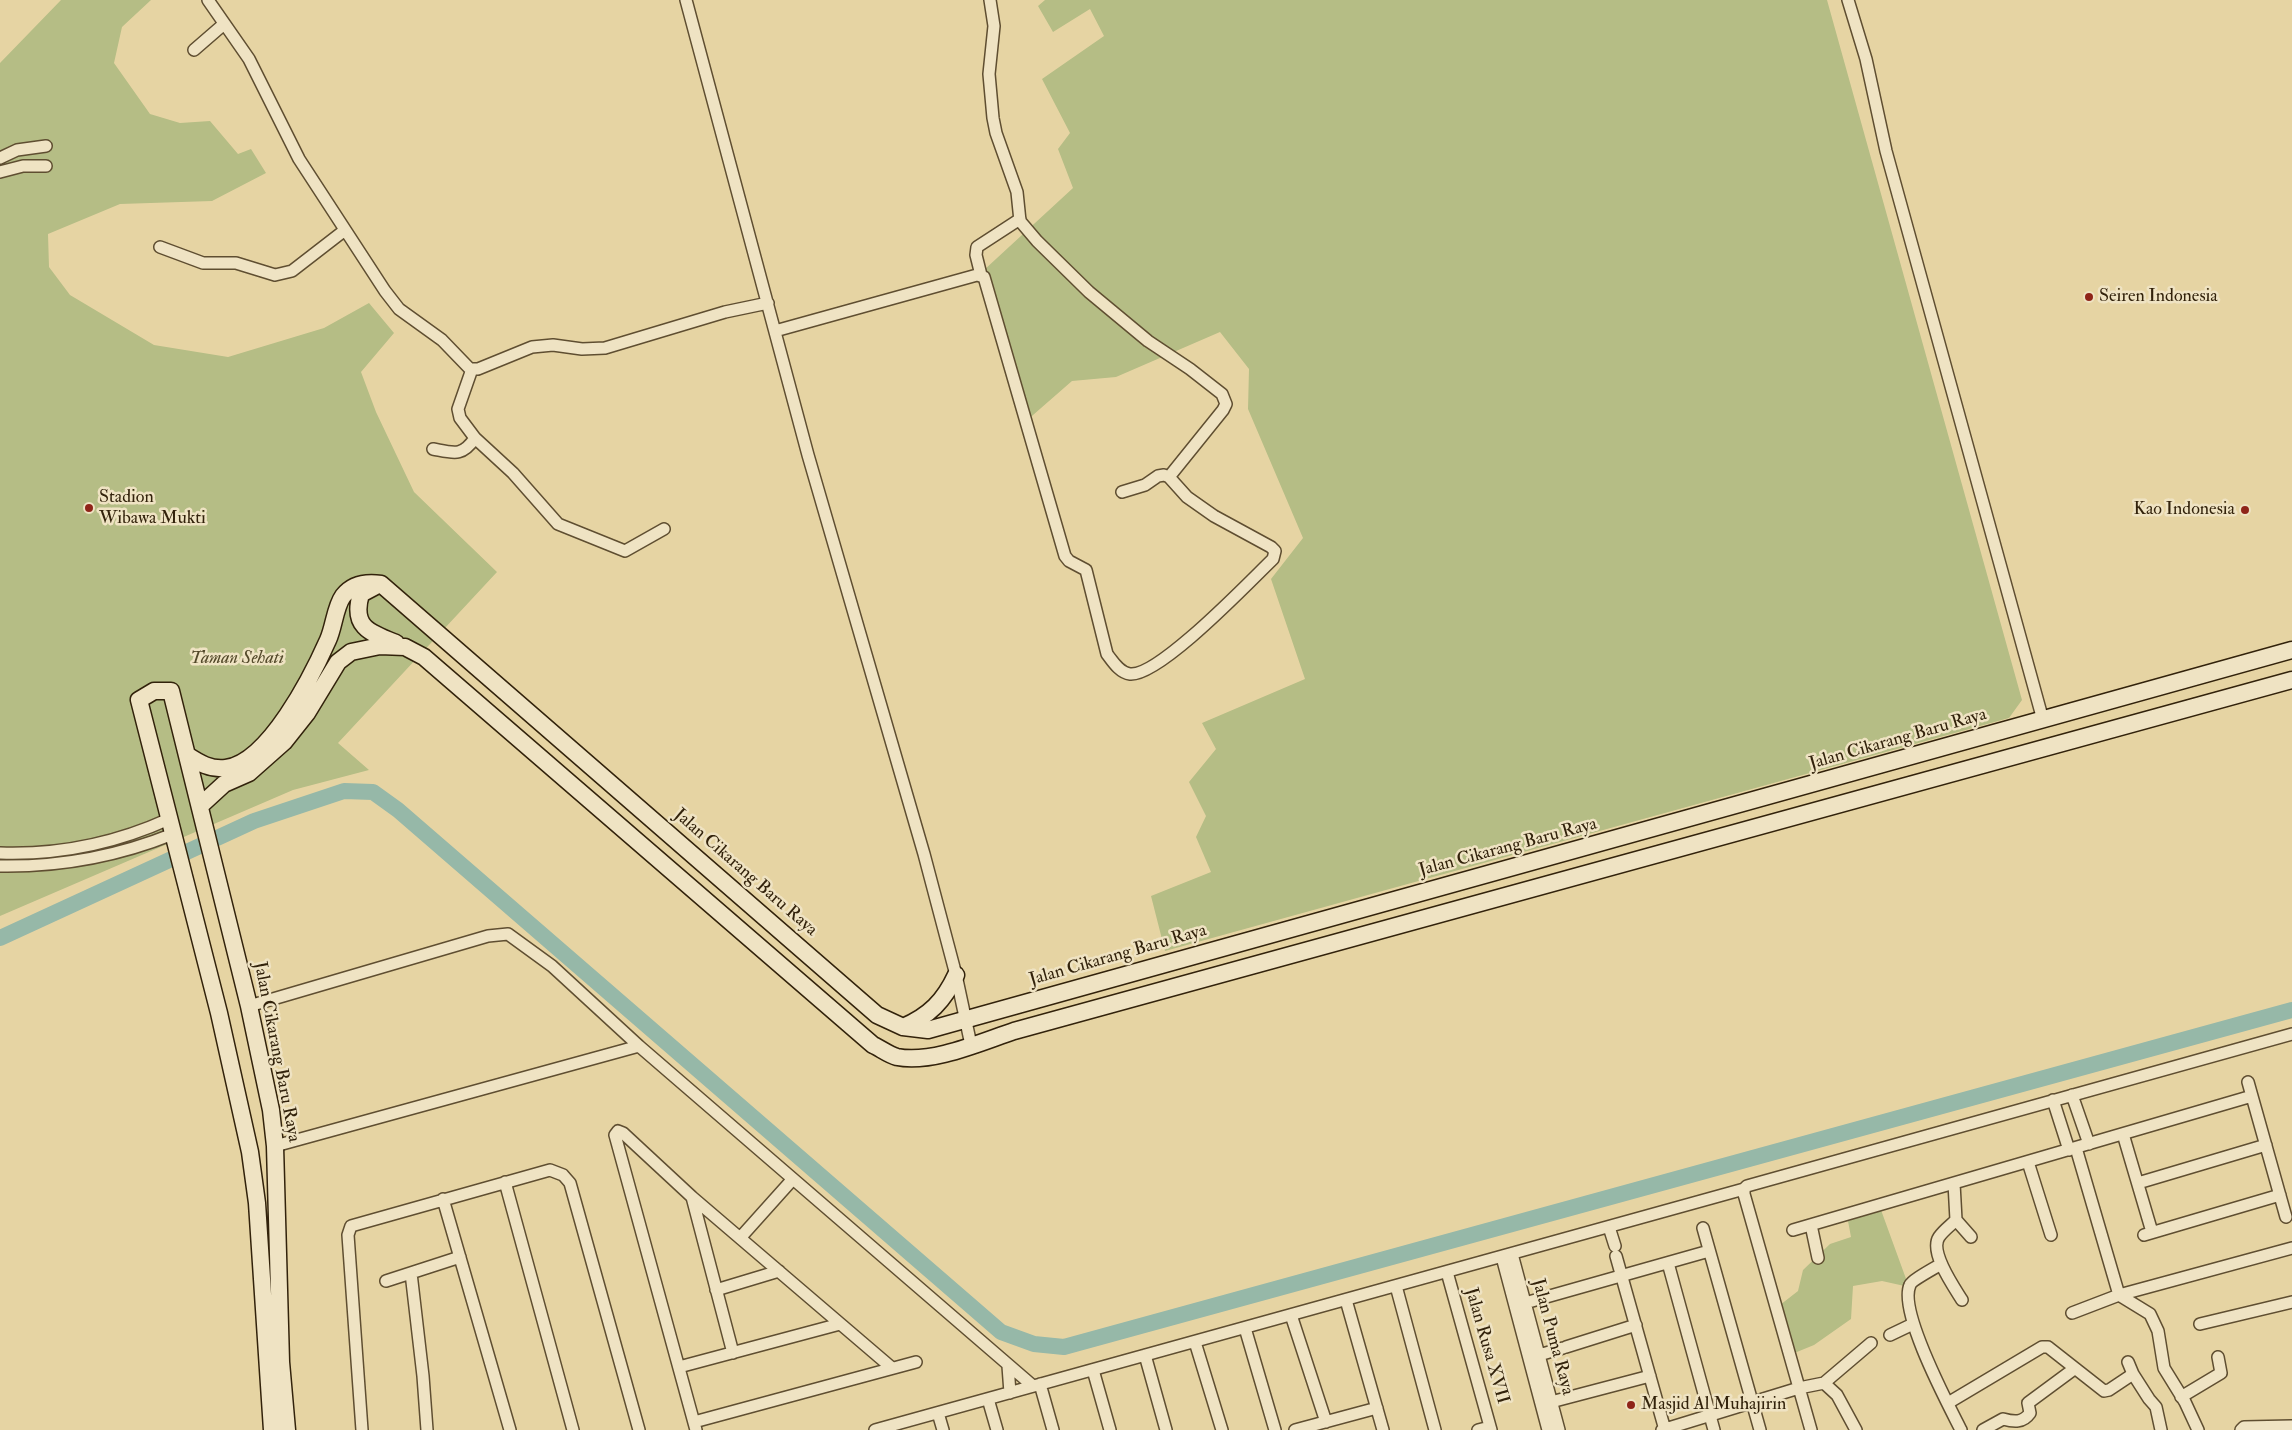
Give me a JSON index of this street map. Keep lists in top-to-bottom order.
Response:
{
  "streets": {
    "main road": ["Jalan Cikarang Baru Raya"],
    "street": ["Jalan Puma Raya", "Jalan Rusa XVII"]
  },
  "parks": ["Taman Sehati"],
  "places": [
    "Seiren Indonesia",
    "Stadion Wibawa Mukti",
    "Kao Indonesia",
    "Masjid Al Muhajirin"
  ]
}
